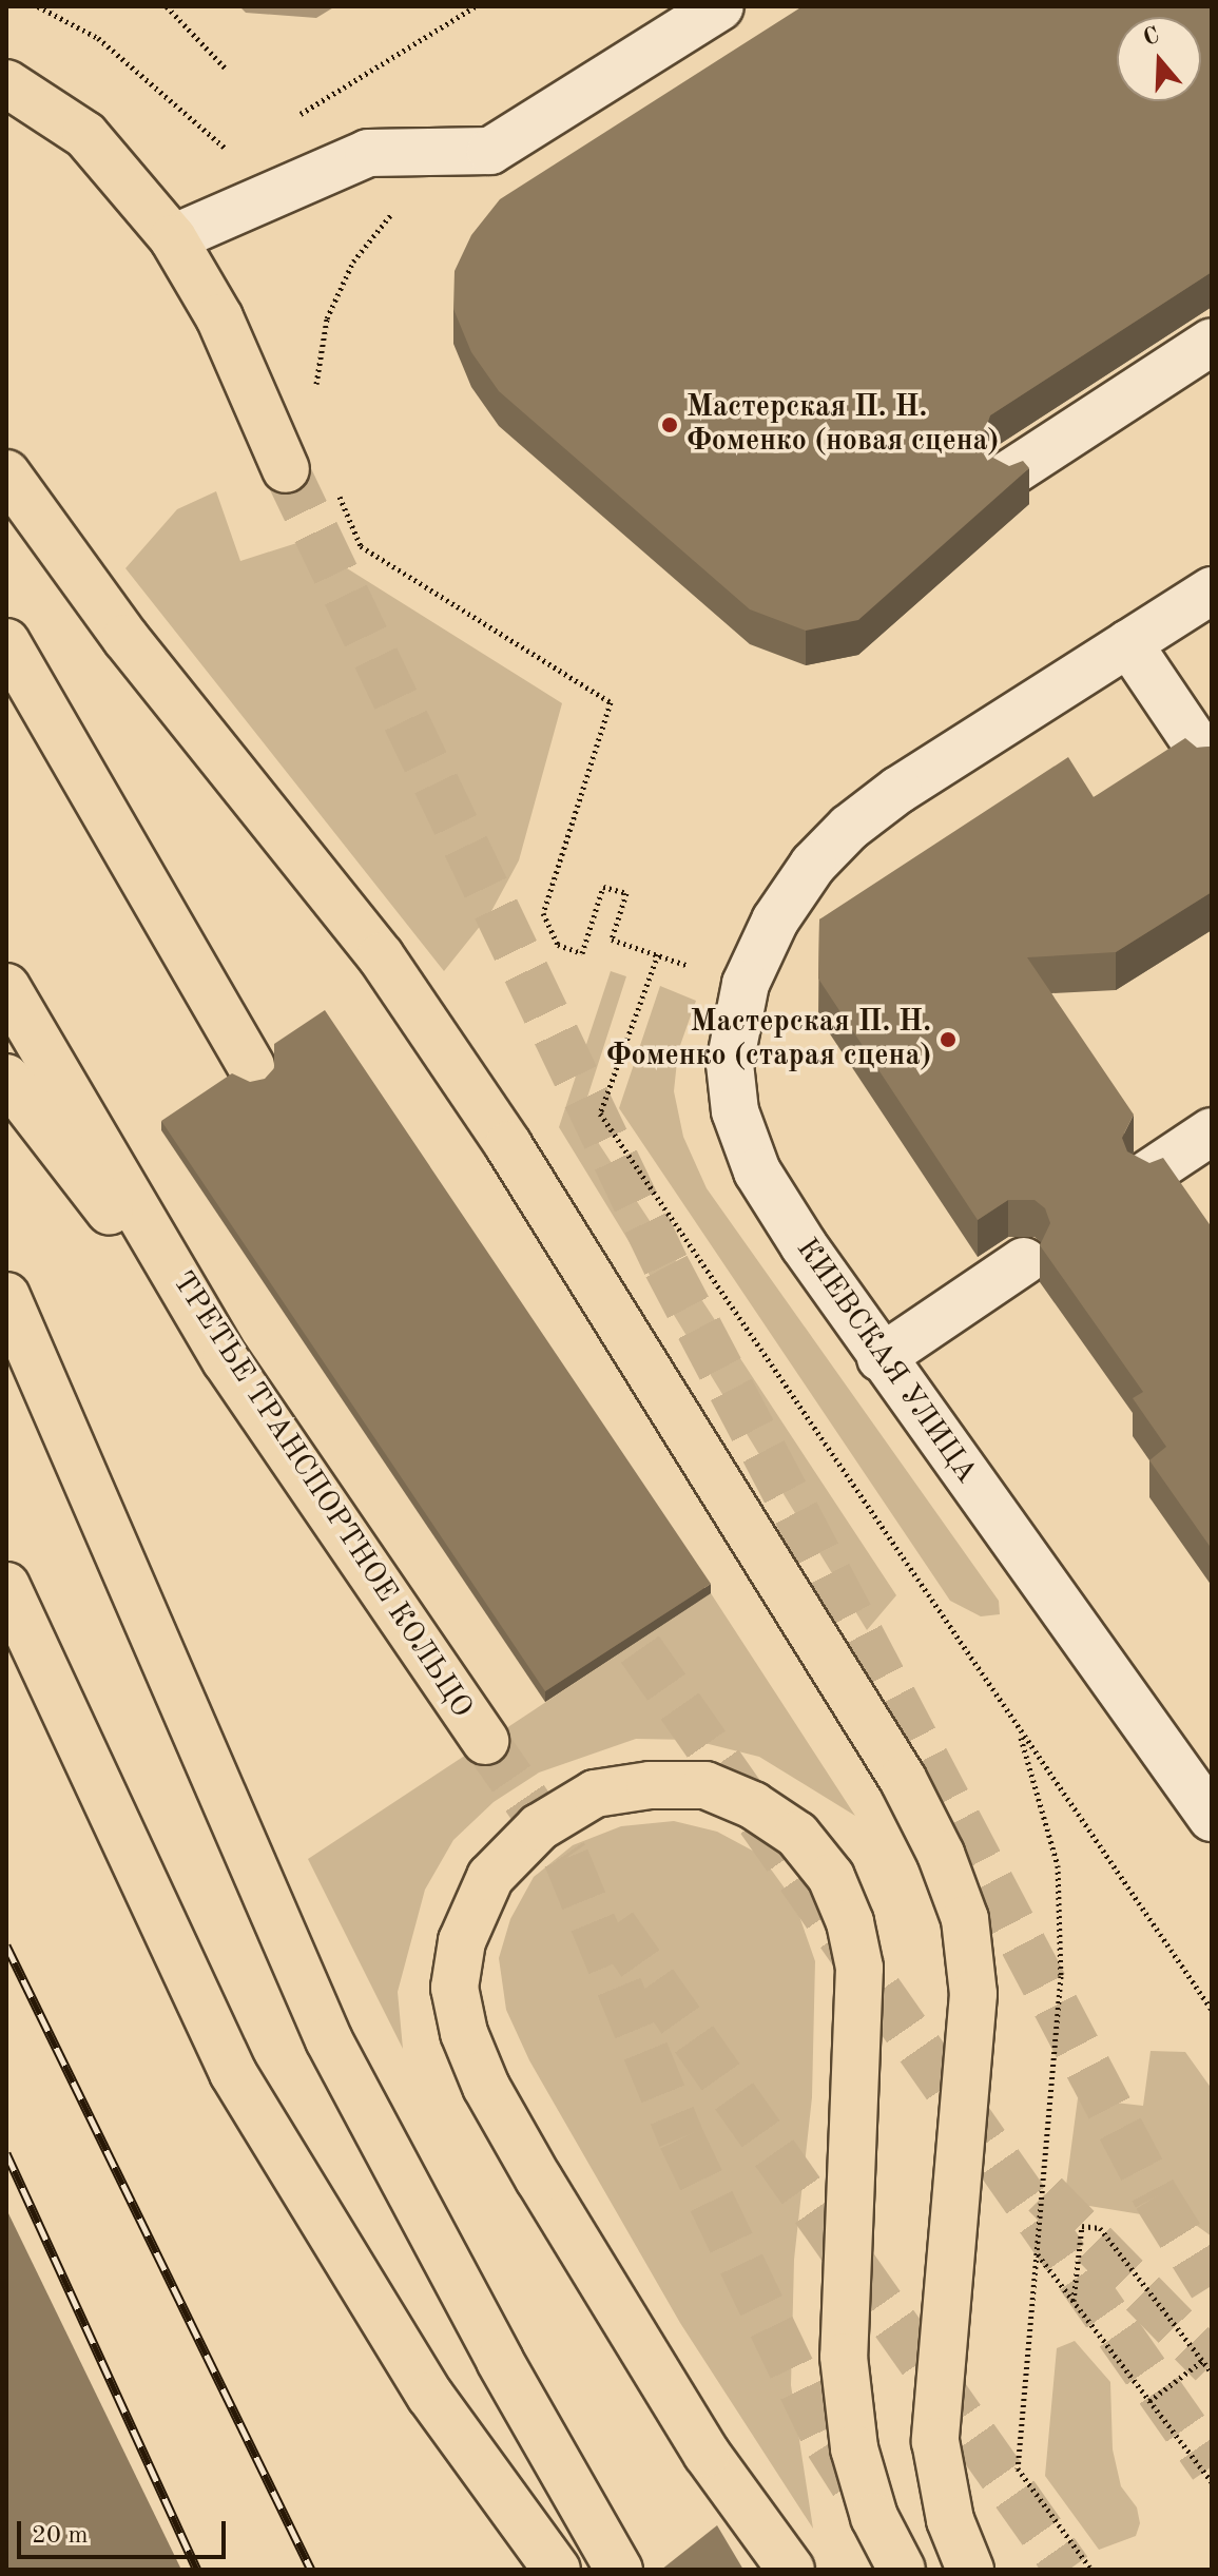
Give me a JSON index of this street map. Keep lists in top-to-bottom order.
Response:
{
  "streets": {
    "main road": ["ТРЕТЬЕ ТРАНСПОРТНОЕ КОЛЬЦО"],
    "street": ["КИЕВСКАЯ УЛИЦА"]
  },
  "places": ["Мастерская П. Н. Фоменко (новая сцена)", "Мастерская П. Н. Фоменко (старая сцена)"],
  "scale_bar": "20 m",
  "north": "top"
}
